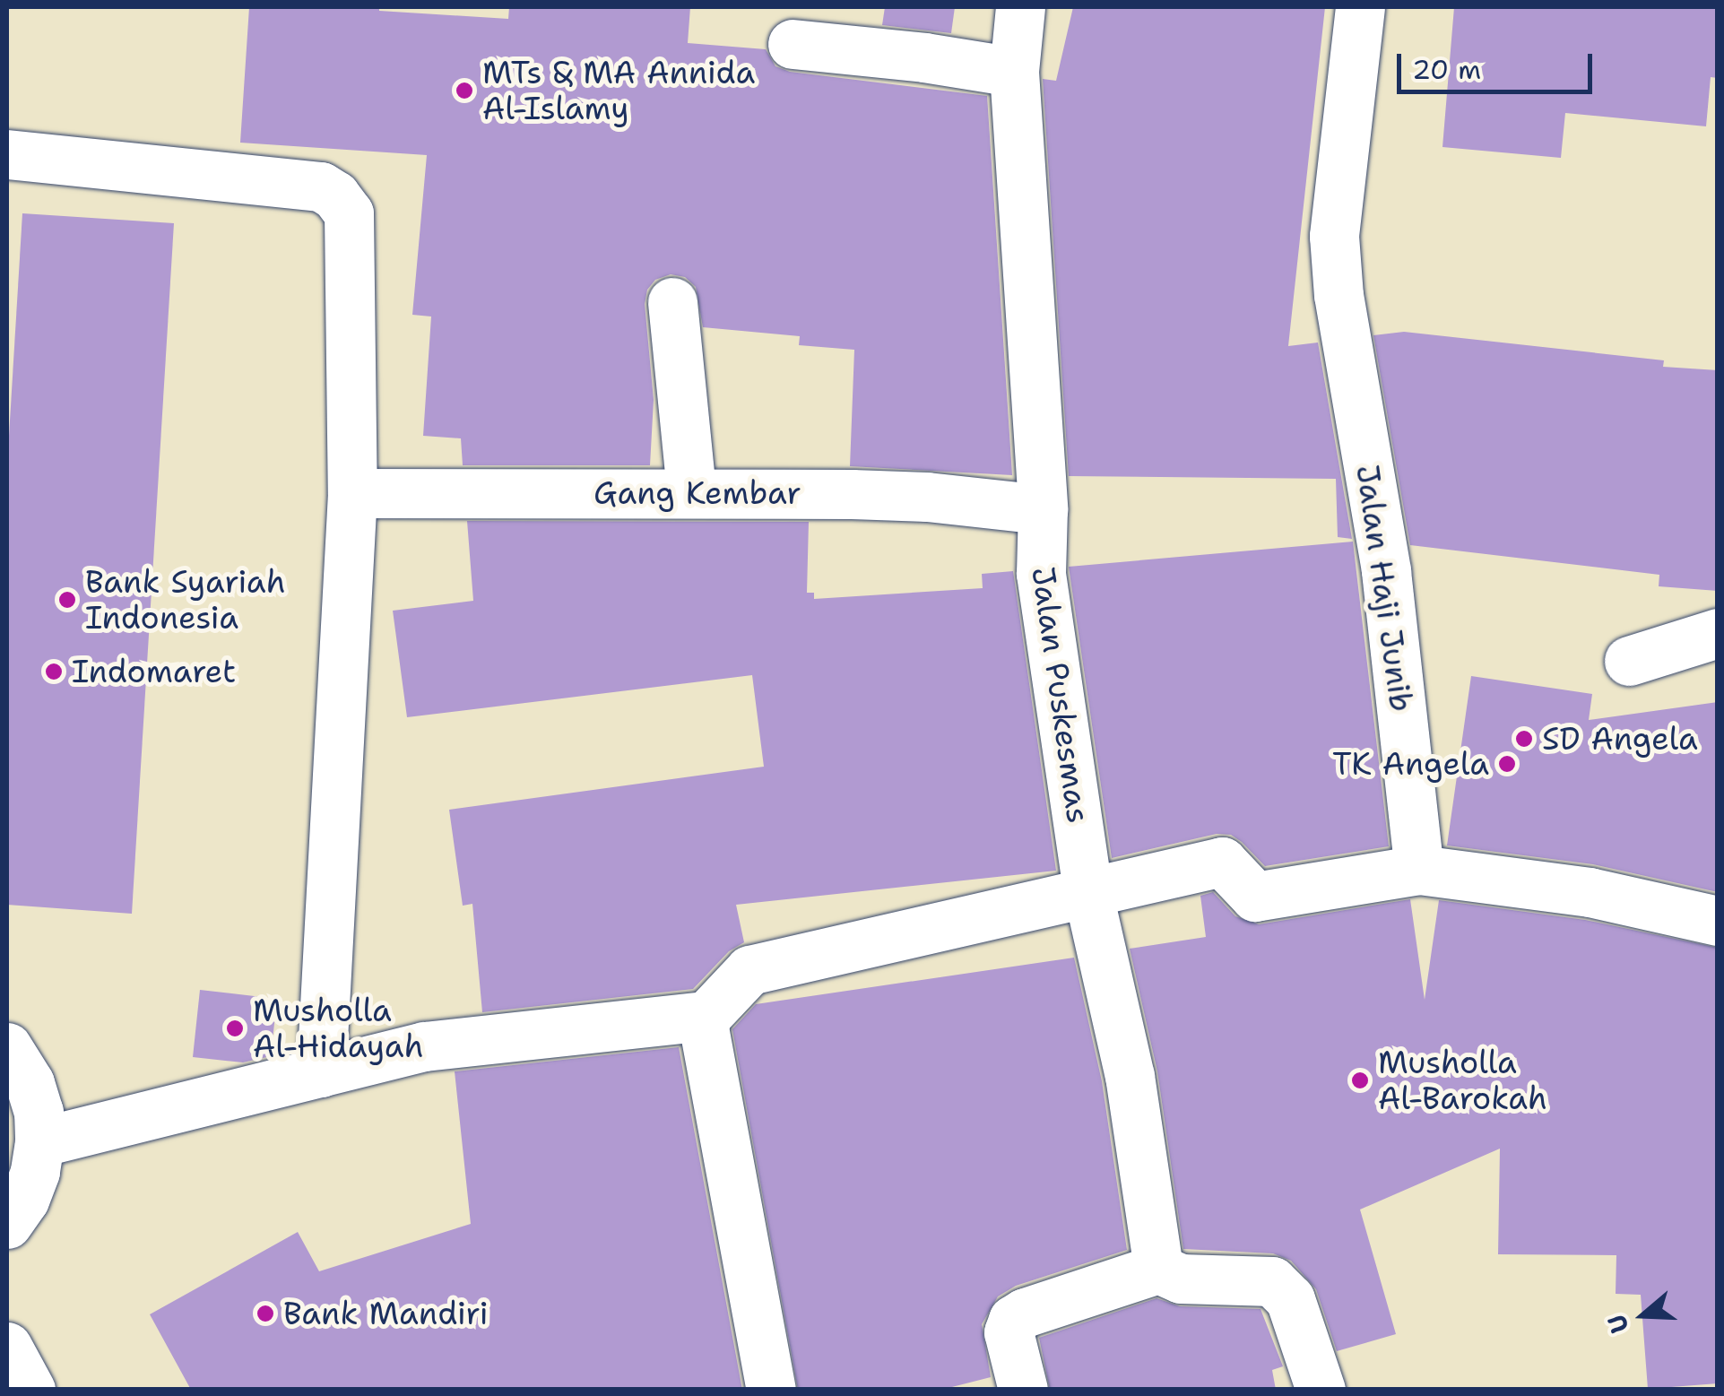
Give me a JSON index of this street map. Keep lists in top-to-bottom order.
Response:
{
  "streets": {
    "street": ["Gang Kembar", "Jalan Haji Junib", "Jalan Puskesmas"]
  },
  "crossings": [
    ["Gang Kembar", "Jalan Puskesmas"]
  ],
  "places": [
    "MTs & MA Annida Al-Islamy",
    "Bank Syariah Indonesia",
    "Indomaret",
    "SD Angela",
    "TK Angela",
    "Musholla Al-Hidayah",
    "Musholla Al-Barokah",
    "Bank Mandiri"
  ],
  "scale_bar": "20 m",
  "north": "left"
}
